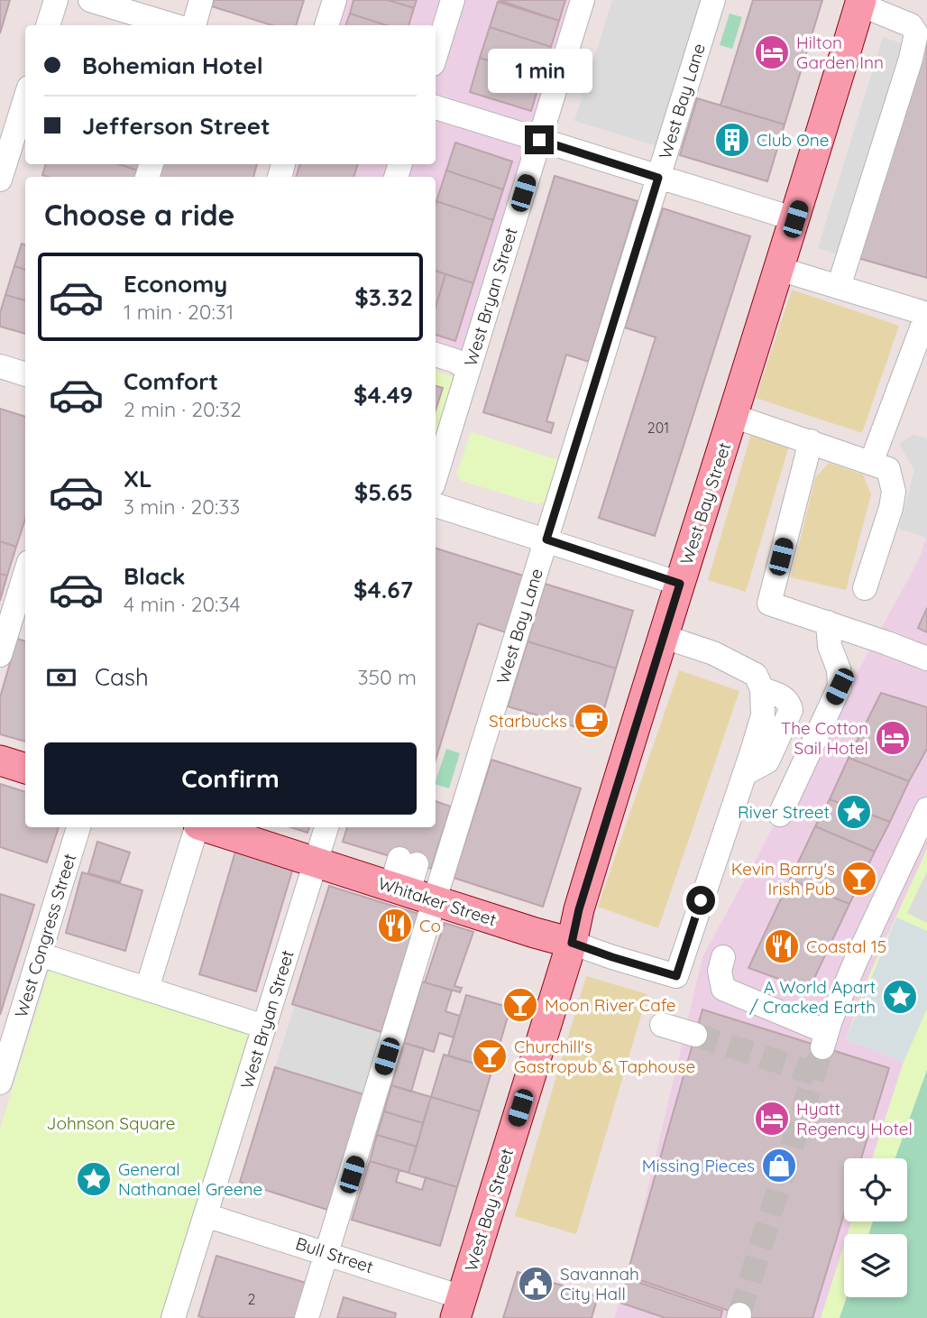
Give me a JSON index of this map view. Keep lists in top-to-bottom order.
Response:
{
  "streets": {
    "main road": ["West Bay Street", "Whitaker Street"],
    "street": [
      "West Bay Lane",
      "West Bryan Street",
      "West Congress Street",
      "Bull Street"
    ]
  },
  "crossings": [
    ["West Bay Lane", "Whitaker Street"],
    ["West Bay Lane", "Bull Street"],
    ["West Bryan Street", "Whitaker Street"],
    ["West Bryan Street", "Bull Street"],
    ["West Bay Street", "Whitaker Street"],
    ["West Bay Street", "Bull Street"]
  ],
  "parks": ["Johnson Square"],
  "places": {
    "hotel": ["Hilton Garden Inn", "The Cotton Sail Hotel", "Hyatt Regency Hotel"],
    "building": ["Club One"],
    "cafe": ["Starbucks"],
    "place": ["River Street", "A World Apart / Cracked Earth", "General Nathanael Greene"],
    "bar": ["Kevin Barry's Irish Pub", "Moon River Cafe", "Churchill's Gastropub & Taphouse"],
    "restaurant": ["Co", "Coastal 15"],
    "shop": ["Missing Pieces"],
    "public building": ["Savannah City Hall"]
  },
  "house_numbers": ["201", "2"],
  "page": {
    "banner": ["Bohemian Hotel", "Jefferson Street"],
    "bubble": "1 min",
    "heading": "Choose a ride",
    "list": [
      {
        "name": "Economy",
        "note": "1 min · 20:31",
        "value": "$3.32"
      },
      {
        "name": "Comfort",
        "note": "2 min · 20:32",
        "value": "$4.49"
      },
      {
        "name": "XL",
        "note": "3 min · 20:33",
        "value": "$5.65"
      },
      {
        "name": "Black",
        "note": "4 min · 20:34",
        "value": "$4.67"
      }
    ],
    "pay": ["Cash", "350 m"],
    "buttons": "Confirm"
  }
}
